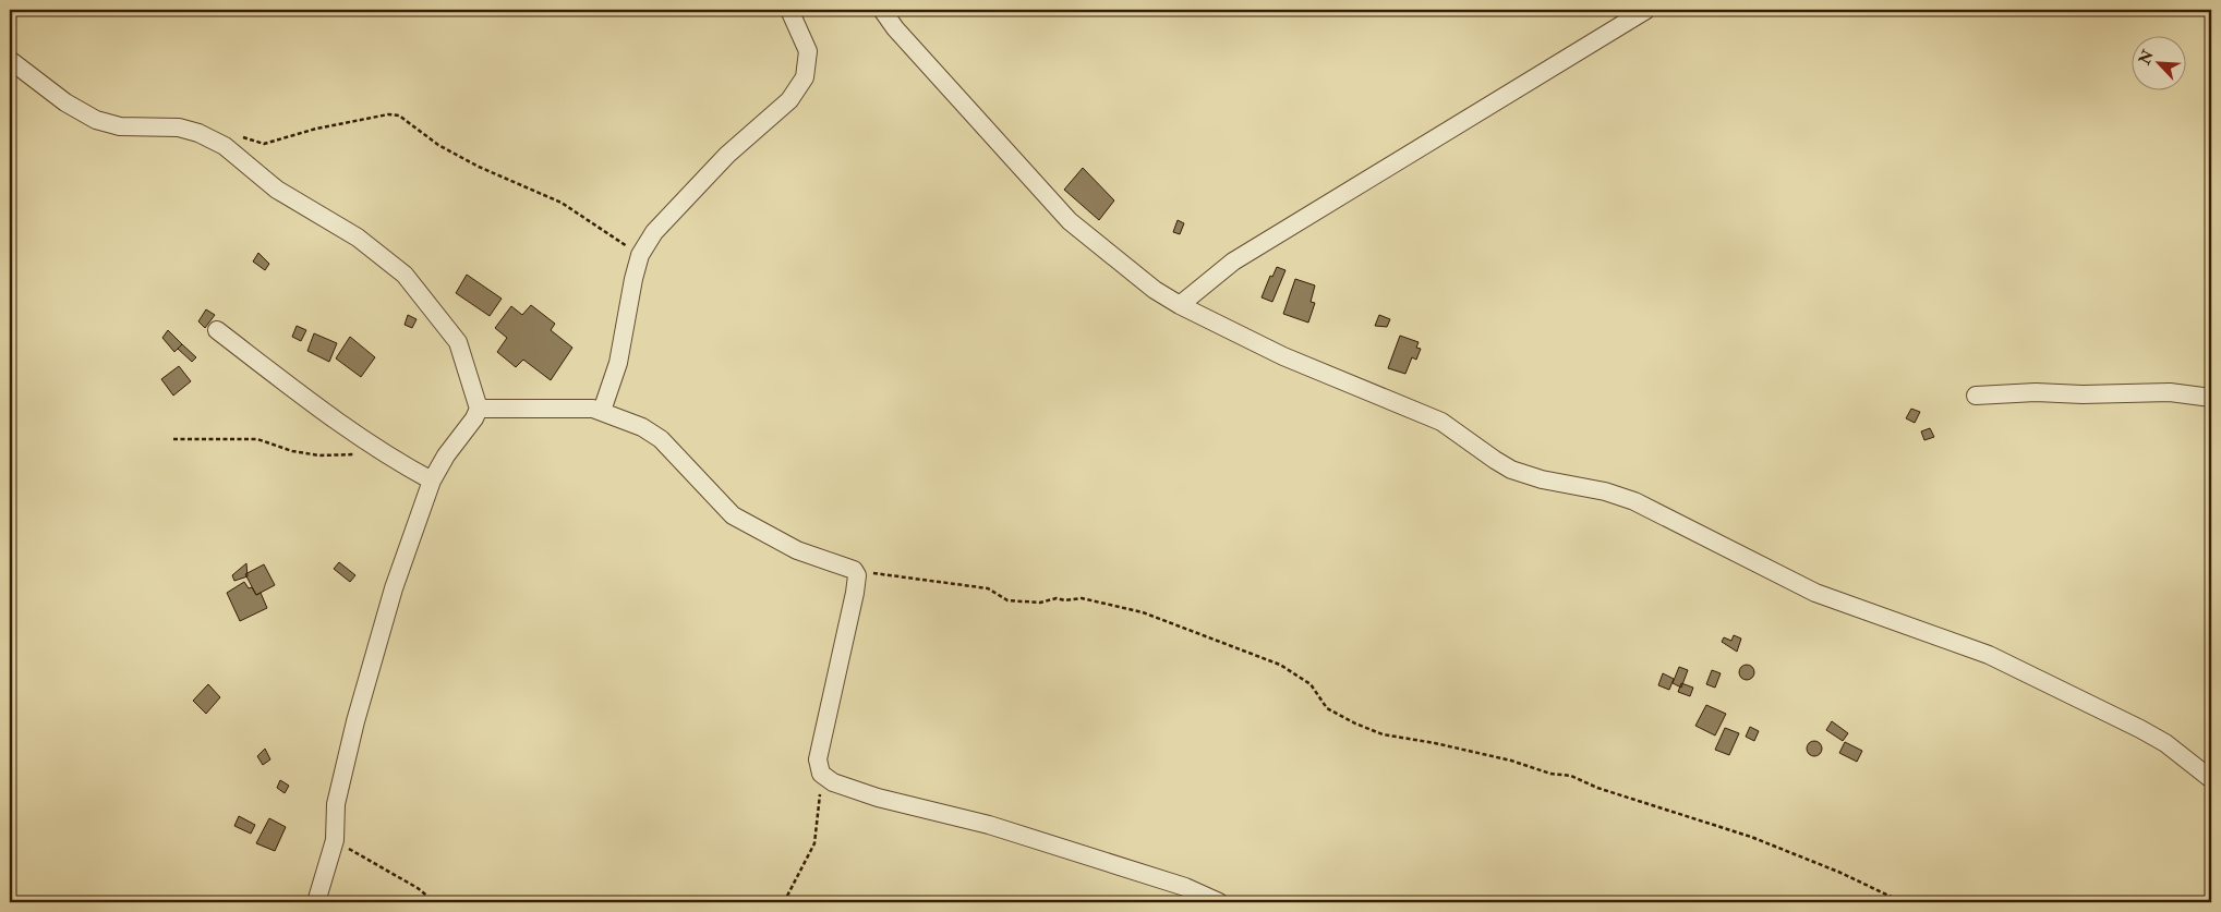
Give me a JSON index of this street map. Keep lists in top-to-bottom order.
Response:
{
  "north": "top left"
}
